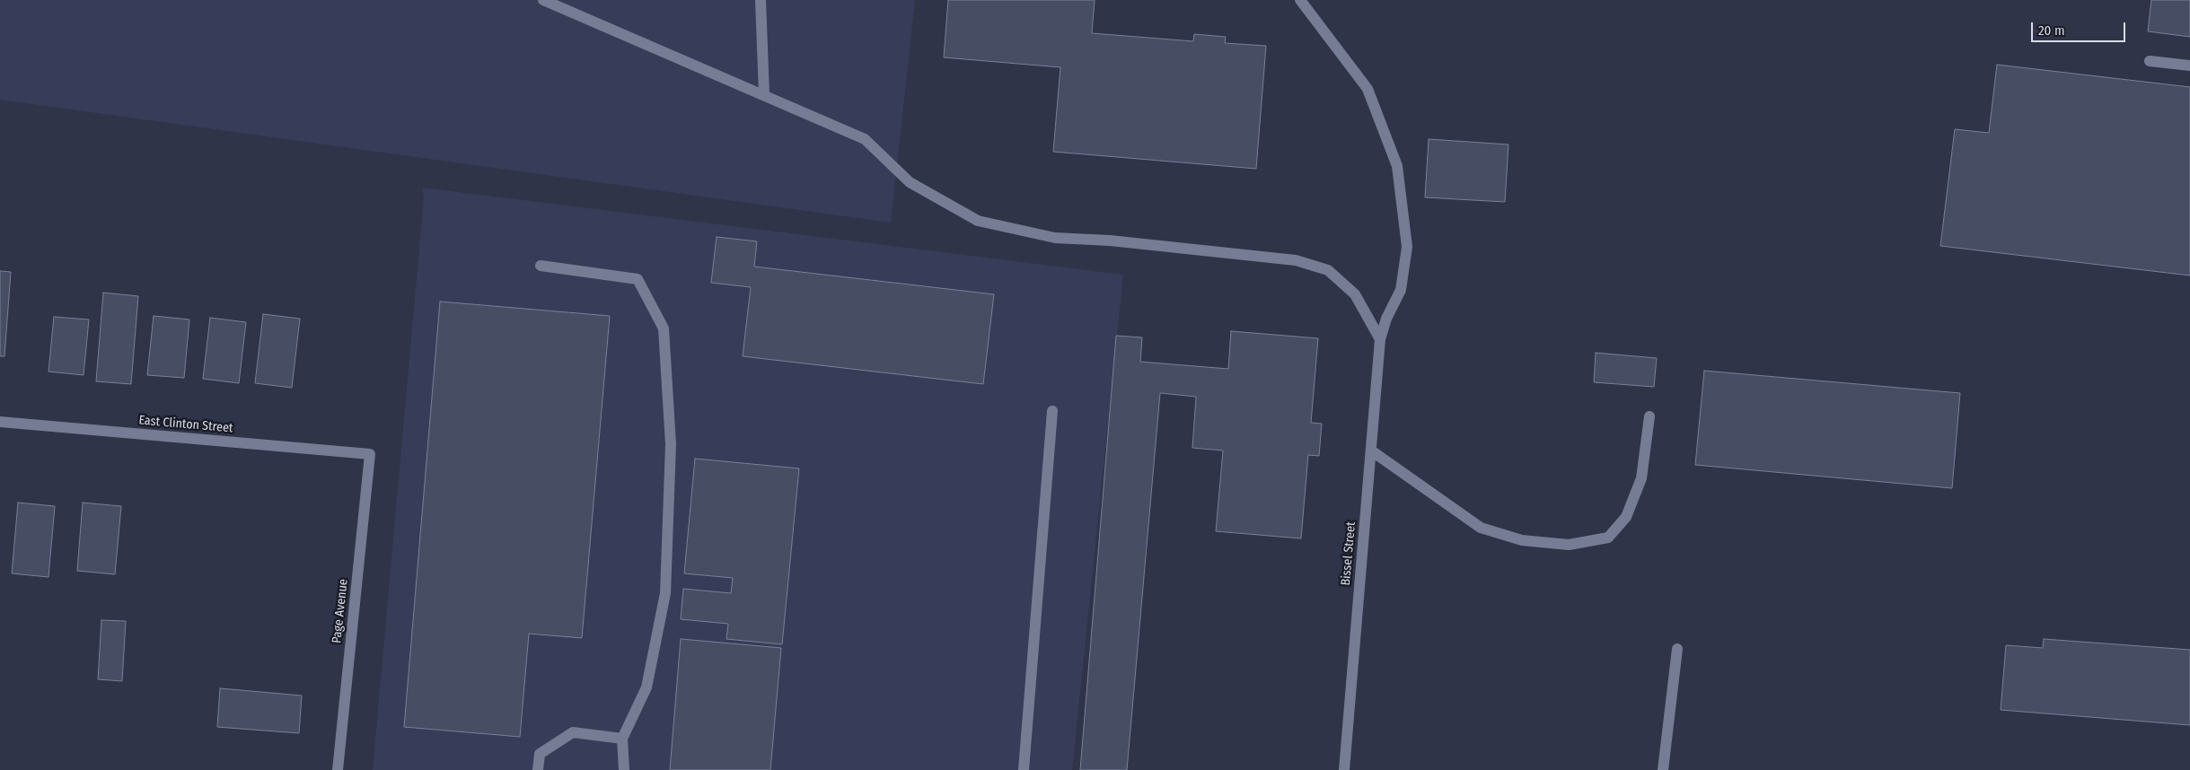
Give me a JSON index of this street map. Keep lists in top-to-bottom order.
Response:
{
  "streets": {
    "street": ["East Clinton Street", "Bissel Street", "Page Avenue"]
  },
  "crossings": [
    ["East Clinton Street", "Page Avenue"]
  ],
  "scale_bar": "20 m"
}
